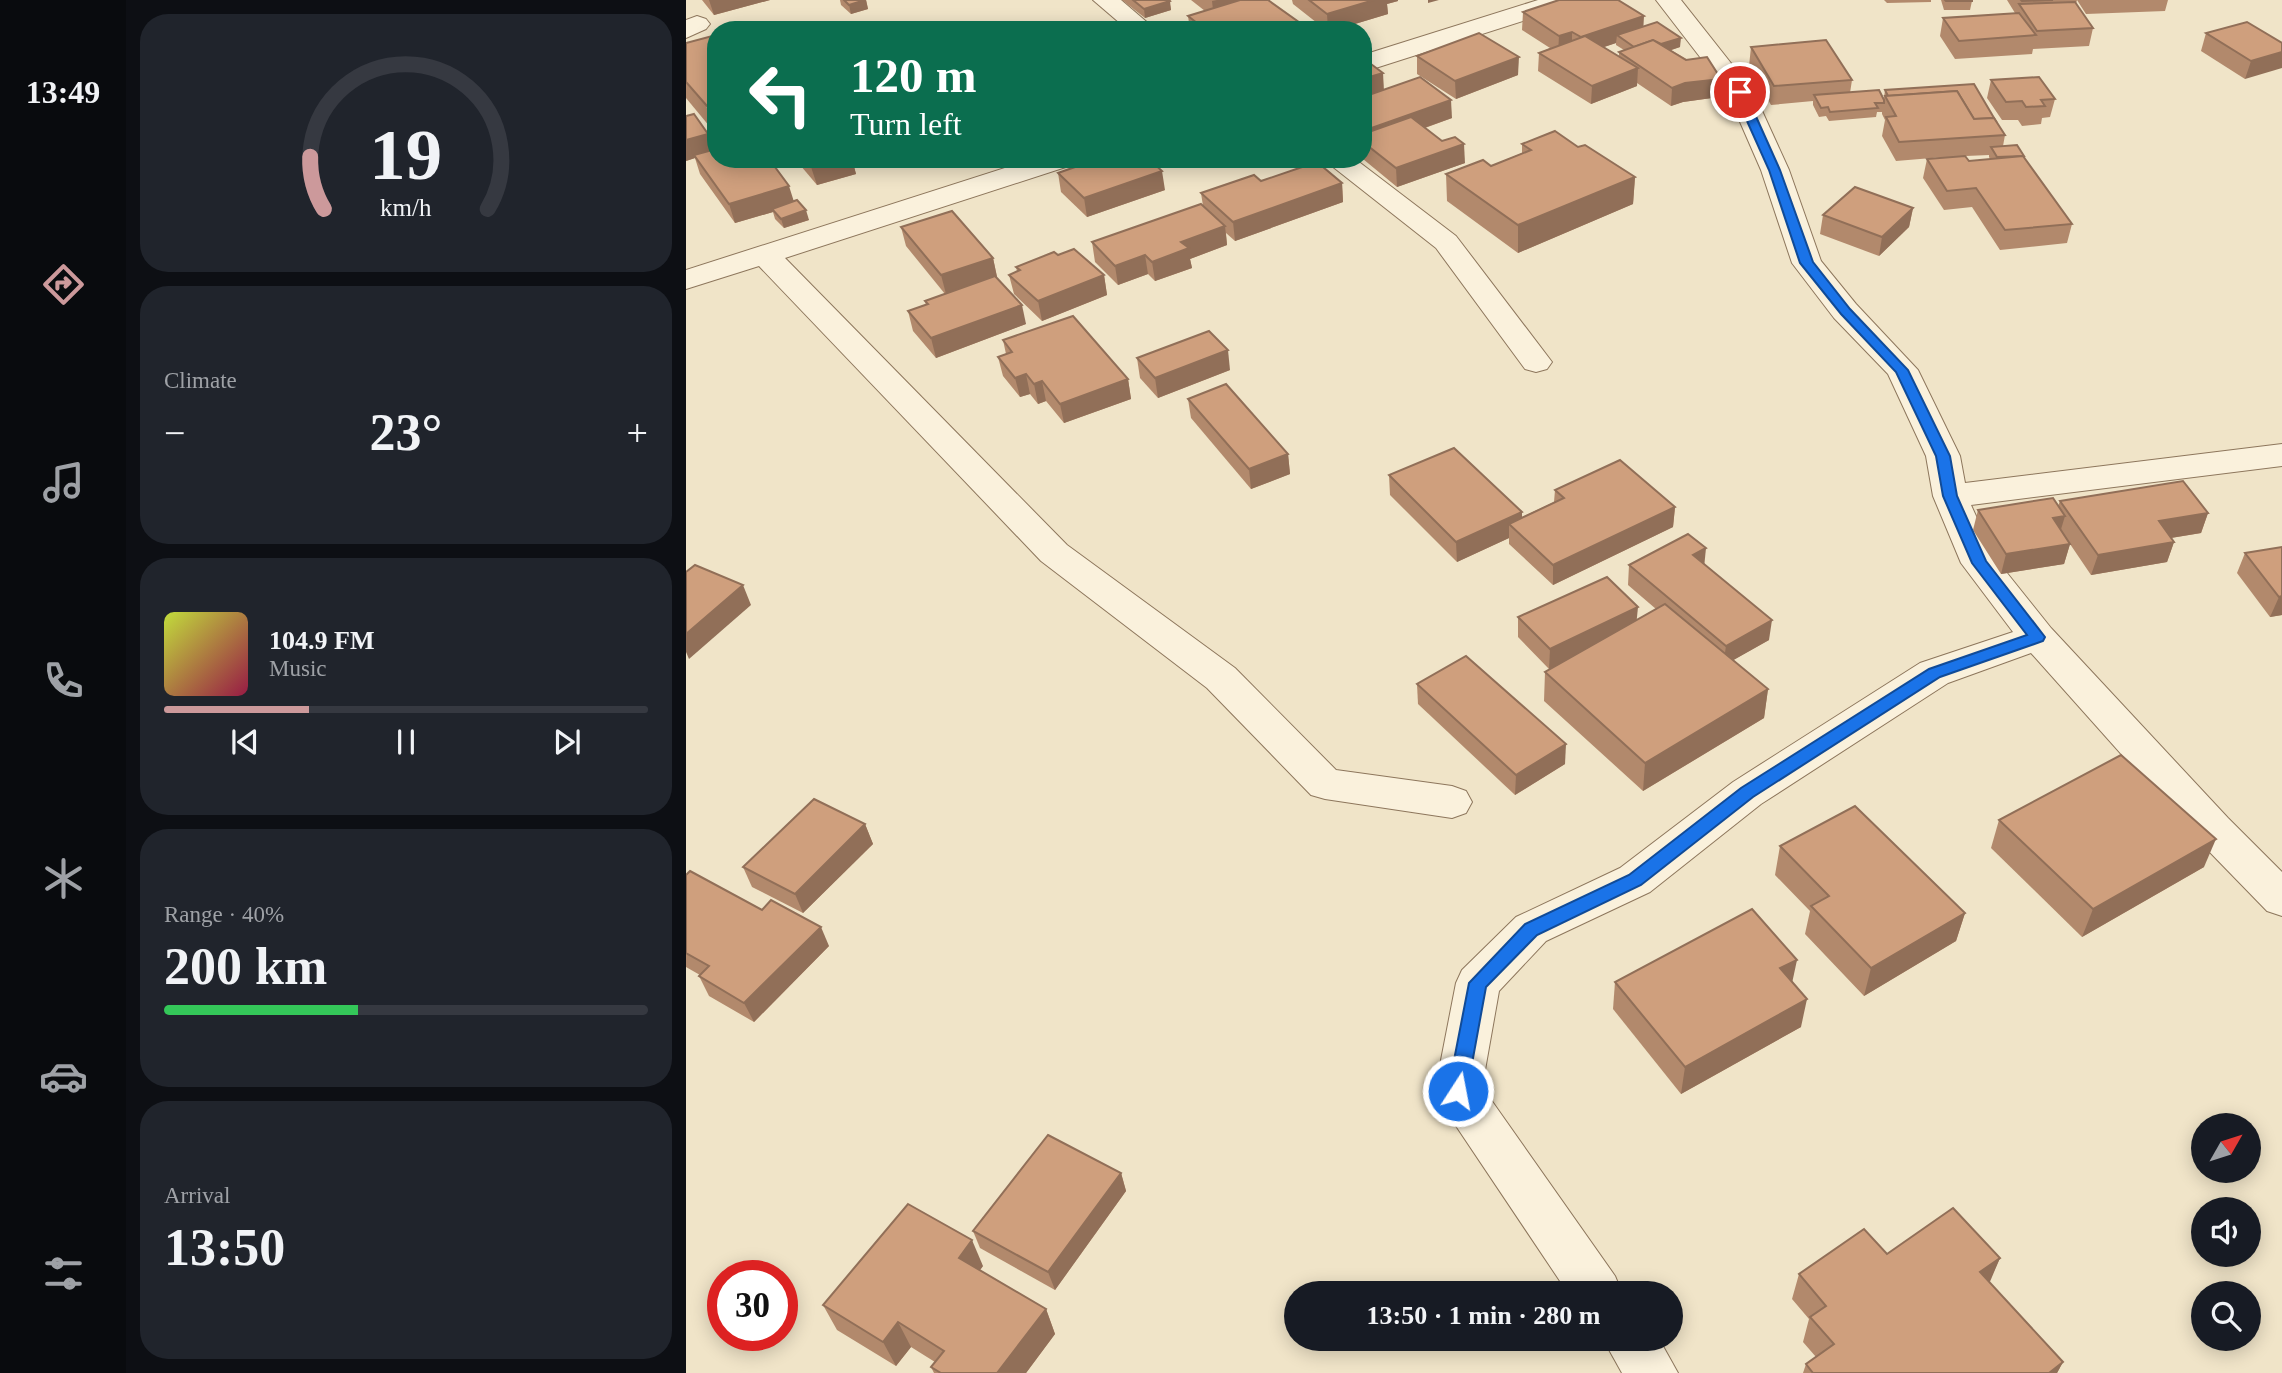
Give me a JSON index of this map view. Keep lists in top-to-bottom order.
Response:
{
  "north": "top right",
  "page": {
    "tabs": "13:49",
    "turn": ["120 m", "Turn left"],
    "tile": [
      "Climate",
      ["Range · 40%", "200 km"],
      ["Arrival", "13:50"]
    ],
    "heat": ["−", "23°", "+"],
    "song": ["104.9 FM", "Music"],
    "limit": "30",
    "trip": "13:50 · 1 min · 280 m",
    "gauge": ["19", "km/h"]
  }
}
